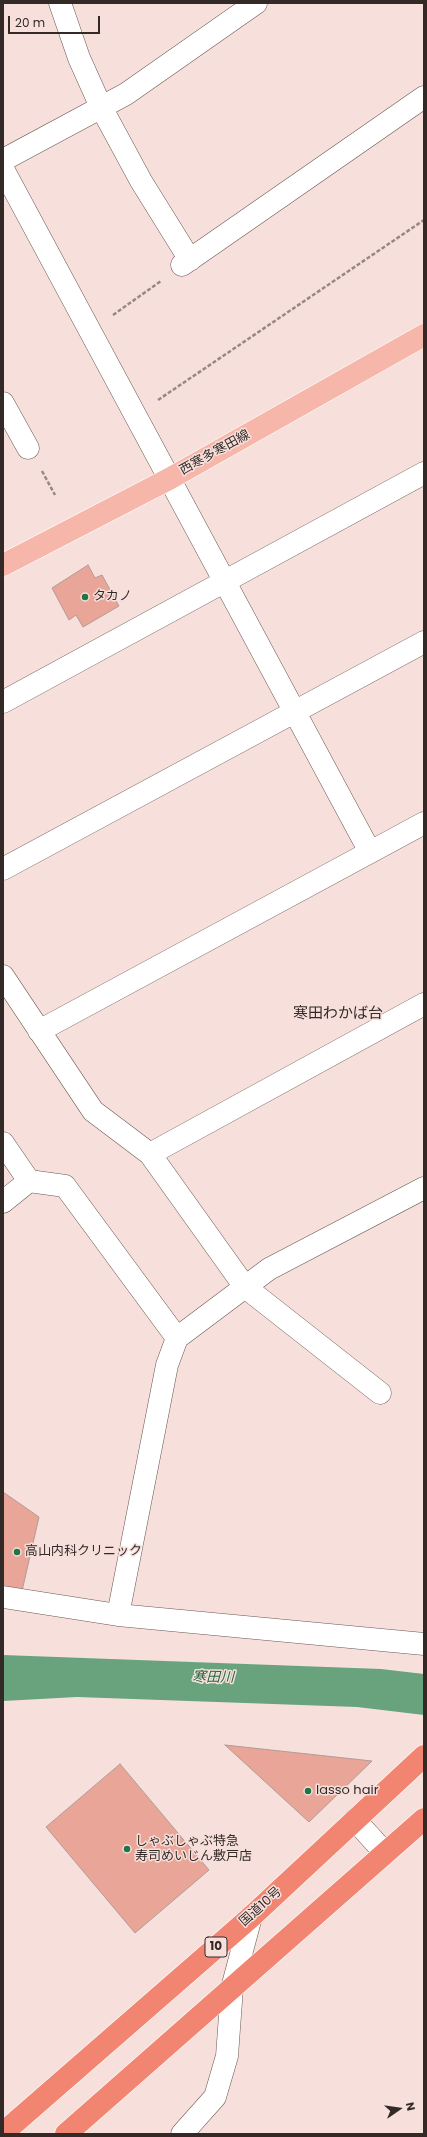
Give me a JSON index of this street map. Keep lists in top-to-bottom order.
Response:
{
  "streets": {
    "highway": ["国道10号", "10"],
    "main road": ["西寒多寒田線"]
  },
  "districts": ["寒田わかば台"],
  "water": ["寒田川"],
  "places": [
    "タカノ",
    "高山内科クリニック",
    "lasso hair",
    "しゃぶしゃぶ特急 寿司めいじん敷戸店"
  ],
  "scale_bar": "20 m",
  "north": "right"
}
